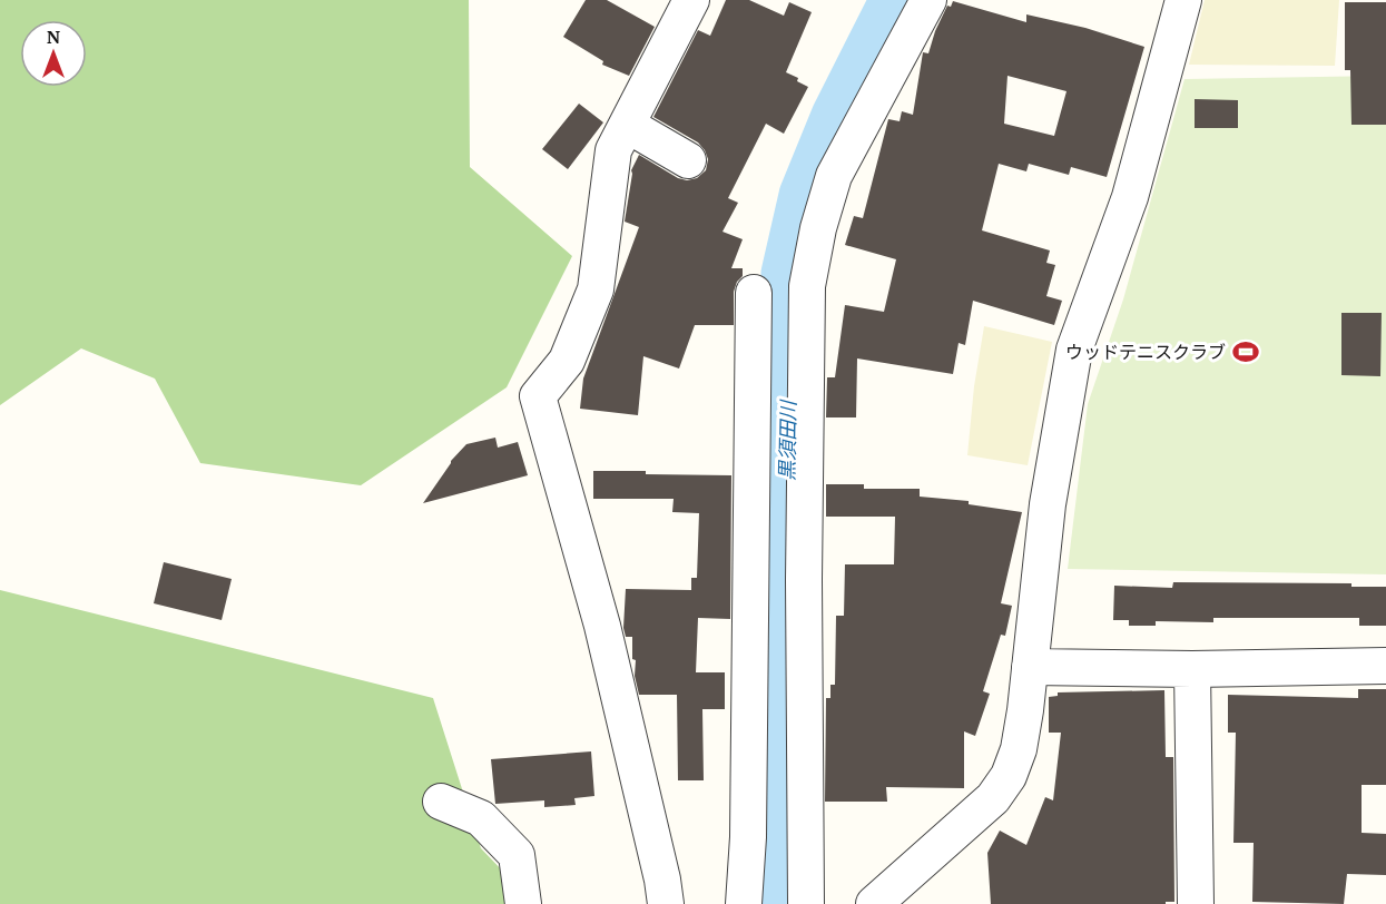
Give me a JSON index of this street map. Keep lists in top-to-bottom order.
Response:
{
  "water": ["黒須田川"],
  "places": {
    "sports": ["ウッドテニスクラブ"]
  },
  "north": "top"
}
